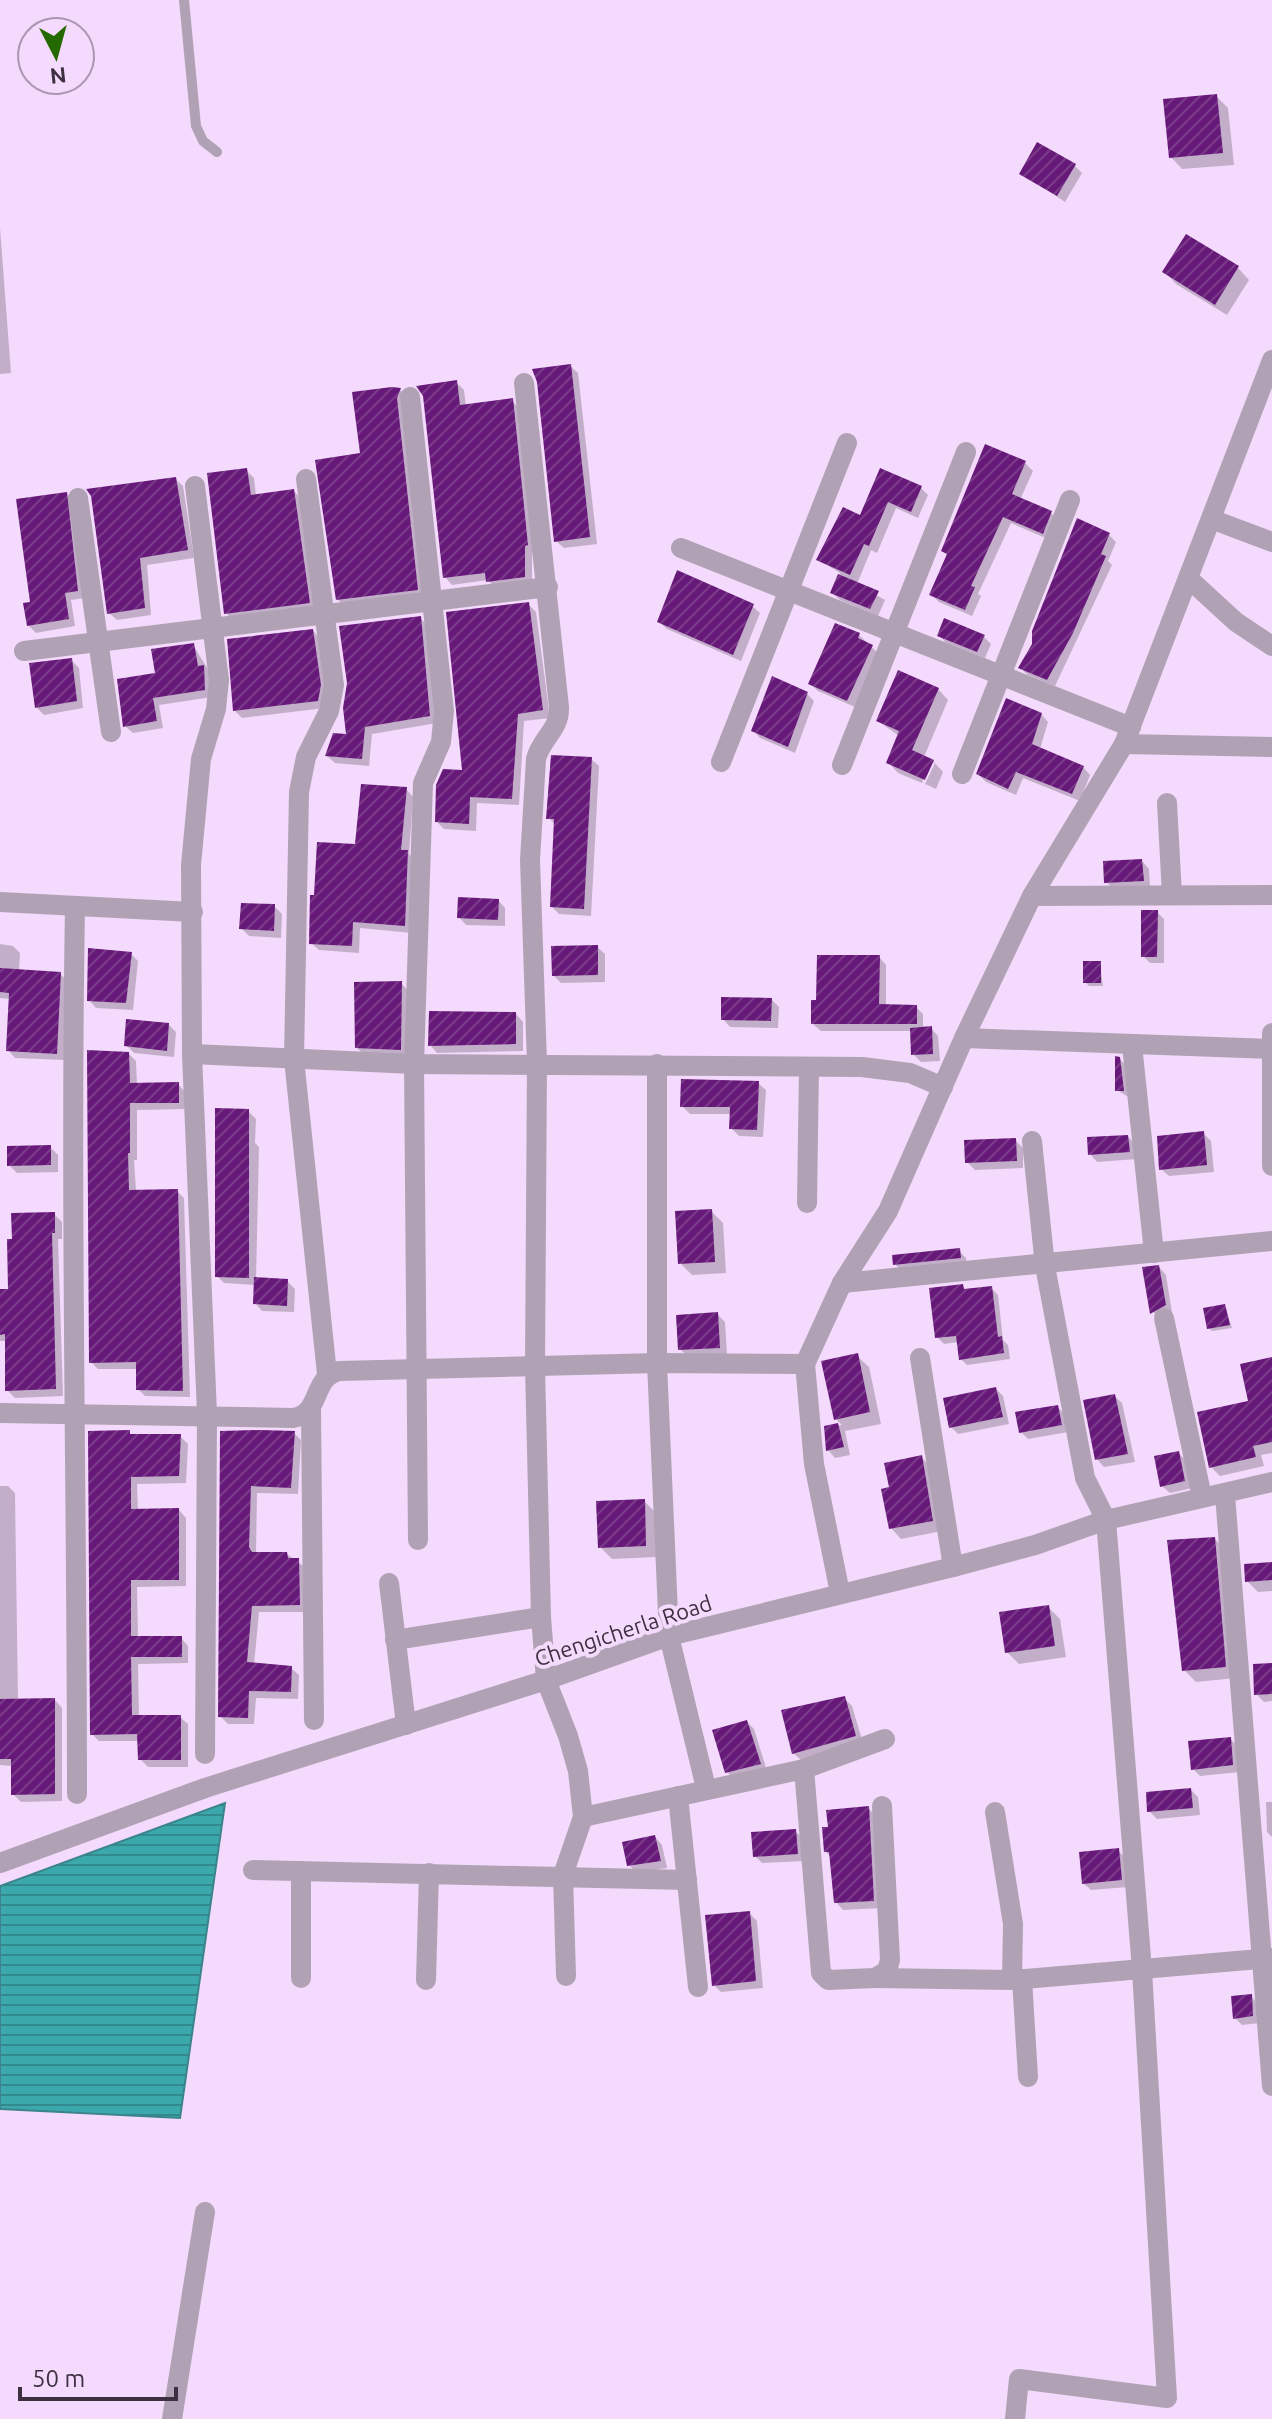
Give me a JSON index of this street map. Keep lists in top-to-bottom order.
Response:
{
  "streets": {
    "street": ["Chengicherla Road"]
  },
  "scale_bar": "50 m",
  "north": "bottom"
}
